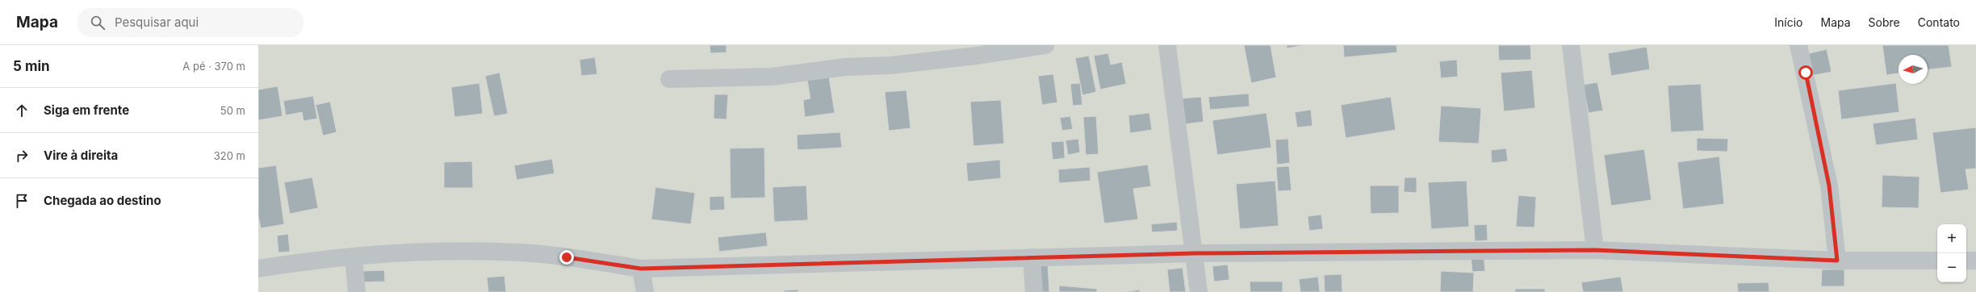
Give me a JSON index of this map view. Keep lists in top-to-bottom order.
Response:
{
  "north": "left",
  "page": {
    "header": "Mapa",
    "search": "Pesquisar aqui",
    "nav": [
      "Início",
      "Mapa",
      "Sobre",
      "Contato"
    ],
    "heading": ["5 min", "A pé · 370 m"],
    "list": [
      ["Siga em frente", "50 m"],
      ["Vire à direita", "320 m"],
      "Chegada ao destino"
    ],
    "map_buttons": ["+", "−"]
  }
}
